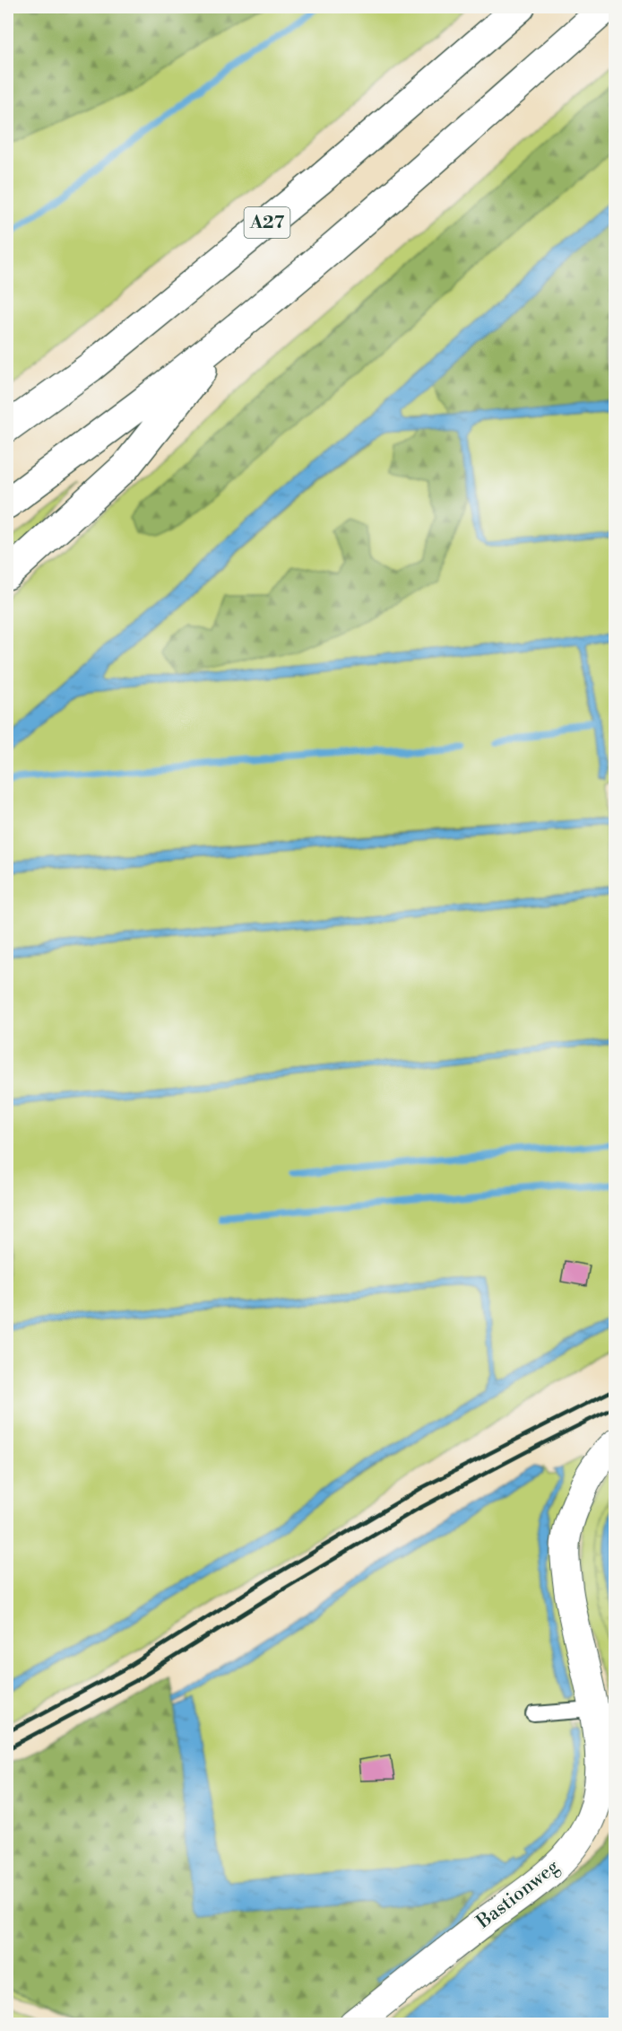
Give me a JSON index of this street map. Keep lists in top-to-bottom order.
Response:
{
  "streets": {
    "highway": ["A27"],
    "street": ["Bastionweg"]
  }
}
